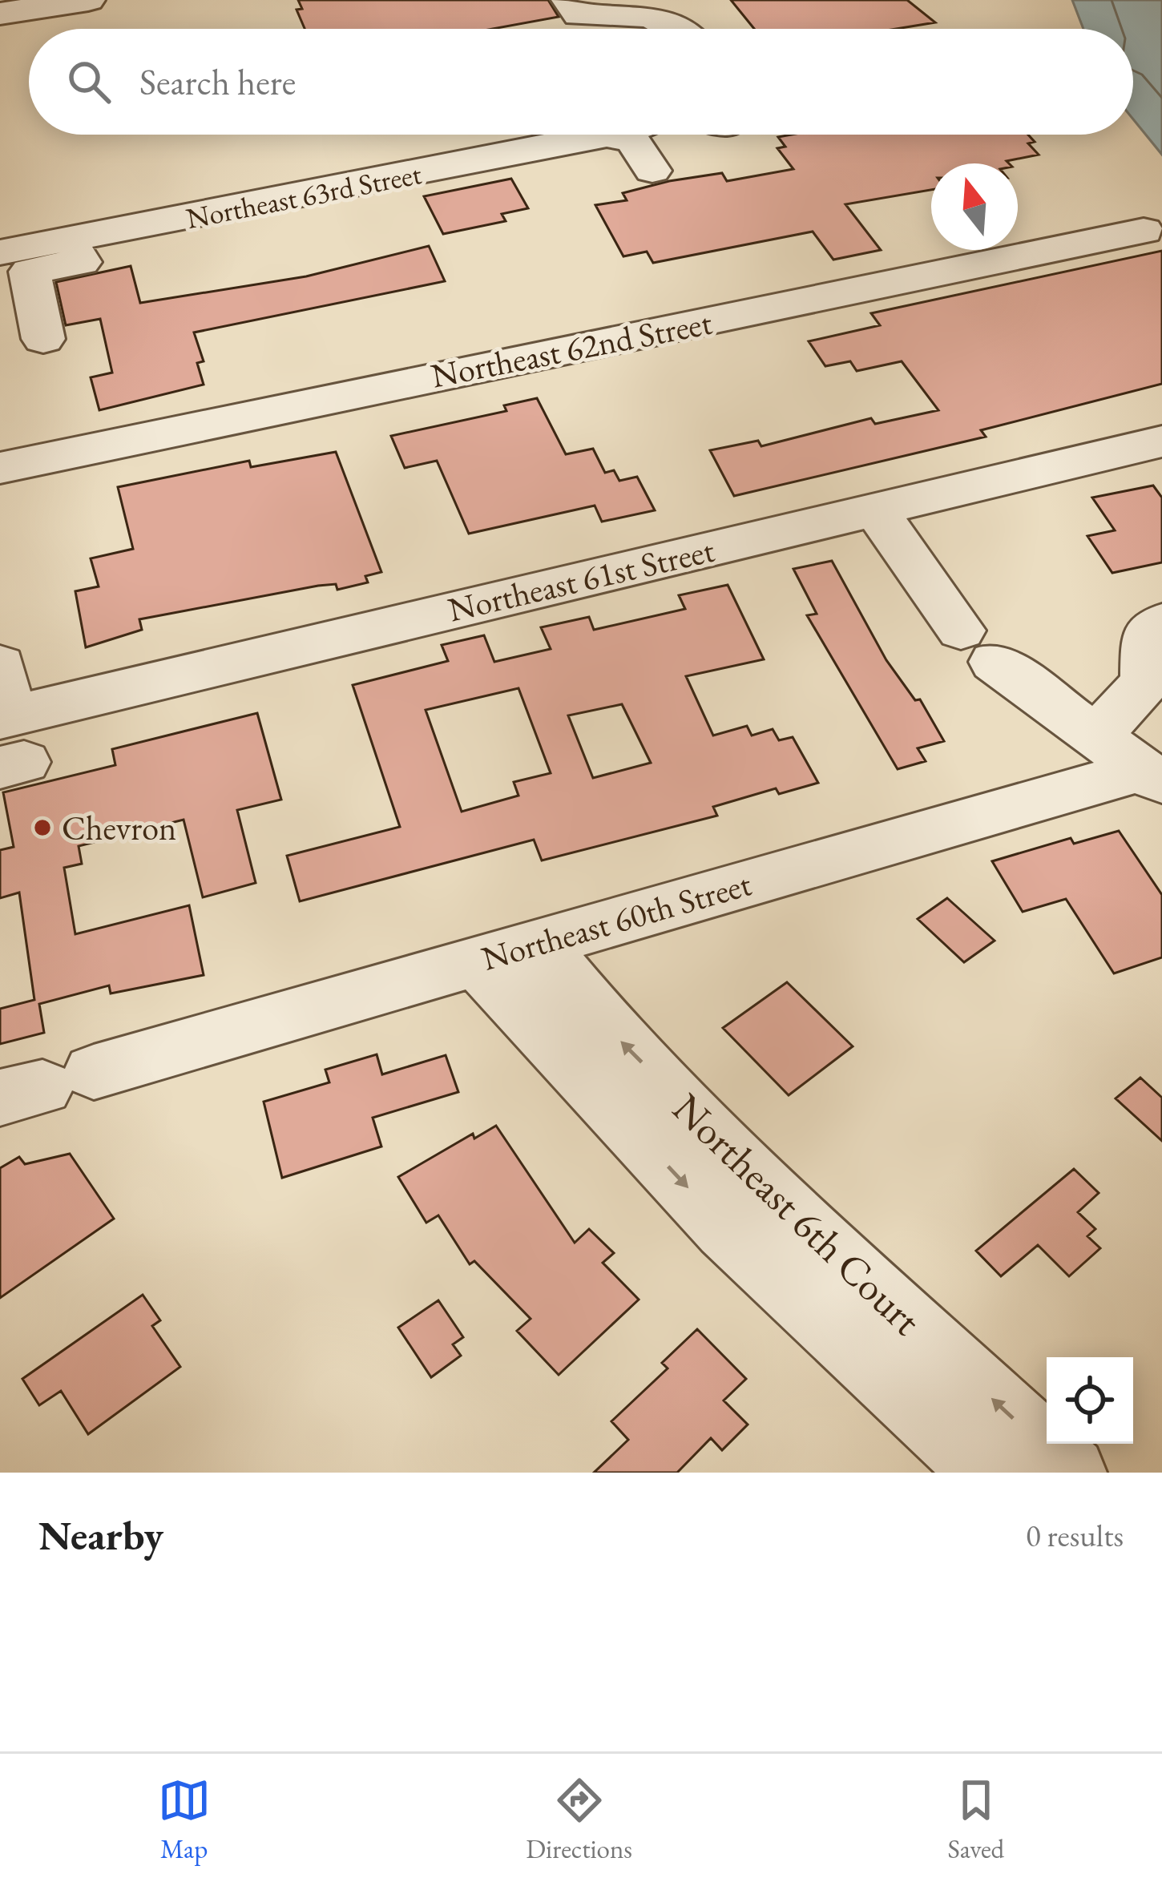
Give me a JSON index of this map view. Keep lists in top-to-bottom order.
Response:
{
  "streets": {
    "street": [
      "Northeast 63rd Street",
      "Northeast 62nd Street",
      "Northeast 61st Street",
      "Northeast 60th Street",
      "Northeast 6th Court"
    ]
  },
  "crossings": [
    ["Northeast 60th Street", "Northeast 6th Court"]
  ],
  "places": ["Chevron"],
  "north": "top",
  "page": {
    "search": "Search here",
    "heading": ["Nearby", "0 results"],
    "nav": ["Map", "Directions", "Saved"]
  }
}
